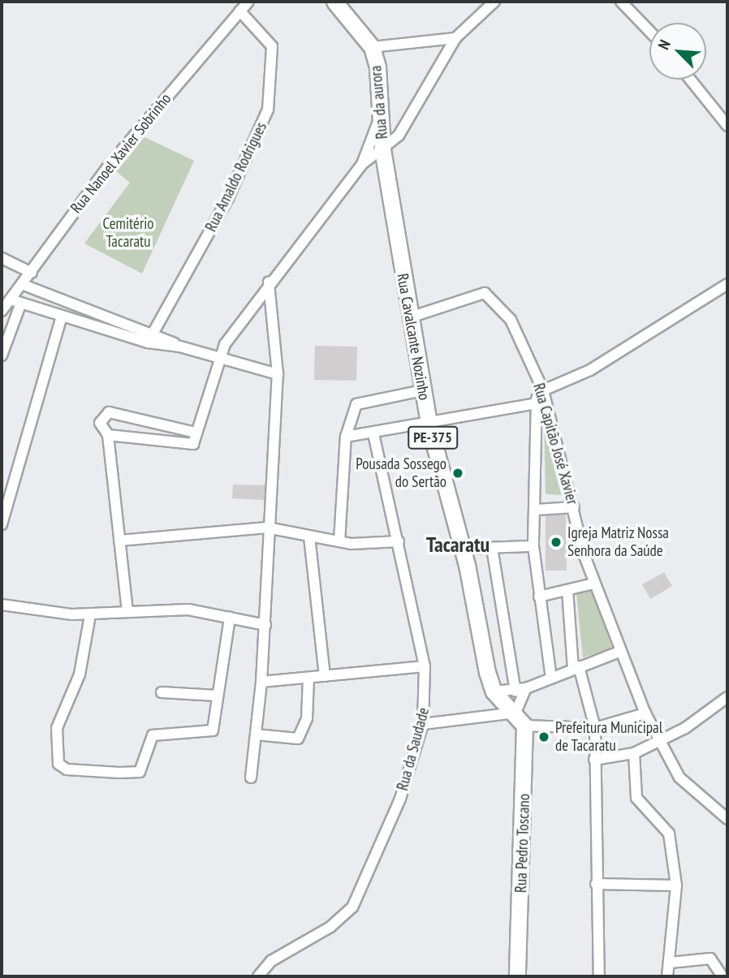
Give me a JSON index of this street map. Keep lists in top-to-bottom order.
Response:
{
  "streets": {
    "main road": [
      "Rua da aurora",
      "Rua Cavalcante Nozinho",
      "PE-375",
      "Rua Pedro Toscano"
    ],
    "street": [
      "Rua Nanoel Xavier Sobrinho",
      "Rua Amaldo Rodrigues",
      "Rua Capitão José Xavier",
      "Rua da Saudade"
    ]
  },
  "crossings": [
    ["Rua da aurora", "Rua Cavalcante Nozinho"],
    ["Rua Nanoel Xavier Sobrinho", "Rua Amaldo Rodrigues"],
    ["Rua Cavalcante Nozinho", "Rua Capitão José Xavier"]
  ],
  "districts": ["Tacaratu"],
  "parks": ["Cemitério Tacaratu"],
  "places": ["Pousada Sossego do Sertão", "Igreja Matriz Nossa Senhora da Saúde", "Prefeitura Municipal de Tacaratu"],
  "north": "top left"
}
